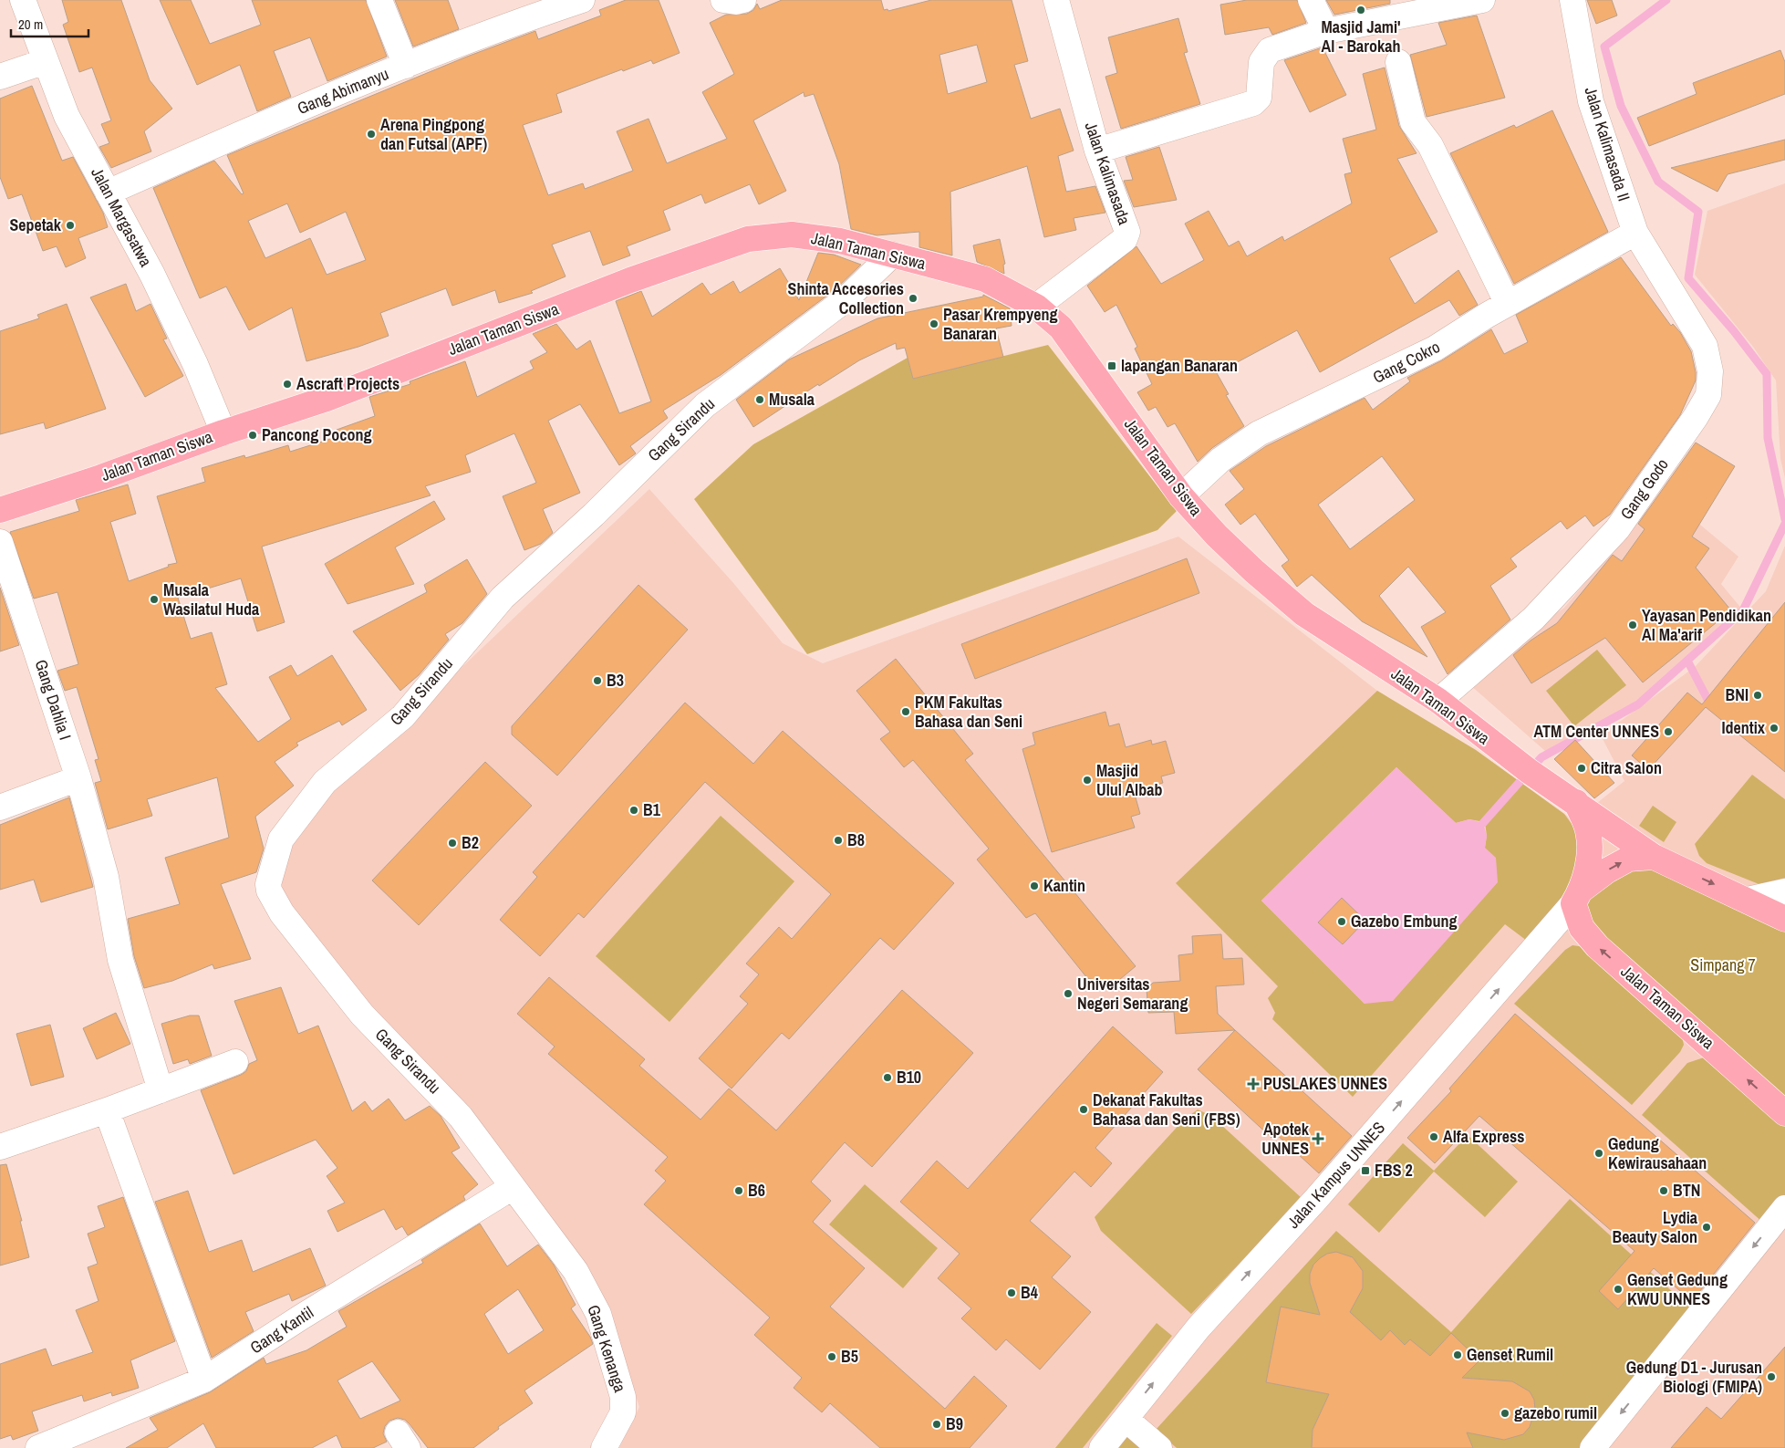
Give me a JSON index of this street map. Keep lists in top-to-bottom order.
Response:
{
  "streets": {
    "main road": ["Jalan Taman Siswa"],
    "street": [
      "Gang Abimanyu",
      "Jalan Kalimasada II",
      "Jalan Kalimasada",
      "Jalan Margasatwa",
      "Gang Cokro",
      "Gang Sirandu",
      "Gang Godo",
      "Gang Dahlia I",
      "Jalan Kampus UNNES",
      "Gang Kantil",
      "Gang Kenanga"
    ]
  },
  "crossings": [
    ["Gang Abimanyu", "Jalan Margasatwa"],
    ["Jalan Kalimasada II", "Gang Cokro"],
    ["Jalan Kalimasada II", "Gang Godo"],
    ["Jalan Kalimasada", "Jalan Taman Siswa"],
    ["Jalan Margasatwa", "Jalan Taman Siswa"],
    ["Jalan Taman Siswa", "Gang Cokro"],
    ["Jalan Taman Siswa", "Gang Sirandu"],
    ["Jalan Taman Siswa", "Gang Godo"],
    ["Jalan Taman Siswa", "Jalan Kampus UNNES"],
    ["Gang Cokro", "Gang Godo"],
    ["Gang Sirandu", "Gang Kantil"],
    ["Gang Sirandu", "Gang Kenanga"],
    ["Gang Kantil", "Gang Kenanga"]
  ],
  "one_way": ["Jalan Kampus UNNES"],
  "parks": ["Simpang 7"],
  "places": {
    "other": [
      "Masjid Jami' Al - Barokah",
      "Arena Pingpong dan Futsal (APF)",
      "Sepetak",
      "Shinta Accesories Collection",
      "Pasar Krempyeng Banaran",
      "Ascraft Projects",
      "Musala",
      "Pancong Pocong",
      "Musala Wasilatul Huda",
      "Yayasan Pendidikan Al Ma'arif",
      "B3",
      "BNI",
      "PKM Fakultas Bahasa dan Seni",
      "Identix",
      "ATM Center UNNES",
      "Citra Salon",
      "Masjid Ulul Albab",
      "B1",
      "B8",
      "B2",
      "Kantin",
      "Gazebo Embung",
      "Universitas Negeri Semarang",
      "B10",
      "Dekanat Fakultas Bahasa dan Seni (FBS)",
      "Alfa Express",
      "Gedung Kewirausahaan",
      "B6",
      "BTN",
      "Lydia Beauty Salon",
      "Genset Gedung KWU UNNES",
      "B4",
      "Genset Rumil",
      "B5",
      "Gedung D1 - Jurusan Biologi (FMIPA)",
      "gazebo rumil",
      "B9"
    ],
    "transit": ["lapangan Banaran", "FBS 2"],
    "health": ["PUSLAKES UNNES", "Apotek UNNES"]
  },
  "scale_bar": "20 m"
}
